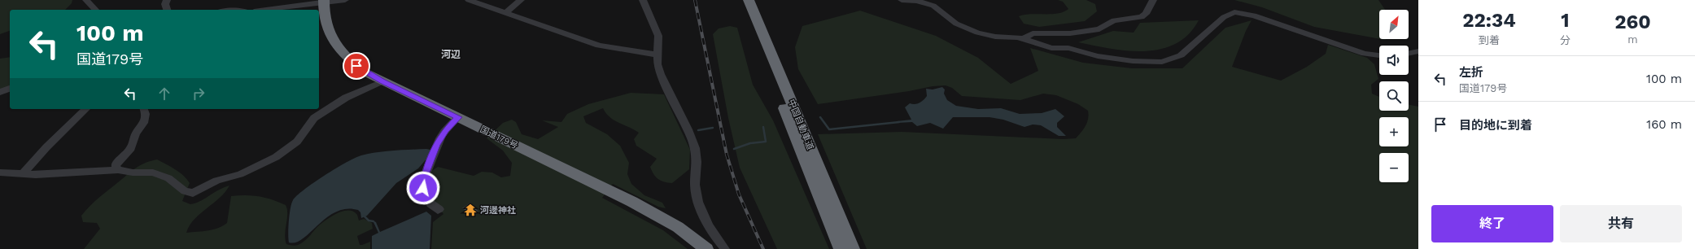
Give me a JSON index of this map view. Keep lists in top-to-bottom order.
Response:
{
  "streets": {
    "highway": ["中国自動車道", "国道179号"]
  },
  "districts": ["河辺"],
  "places": {
    "temple": ["河邊神社"]
  },
  "north": "top right",
  "page": {
    "eta": [
      "22:34",
      "到着",
      "1",
      "分",
      "260",
      "m"
    ],
    "map_buttons": ["+", "−"],
    "turn": ["100 m", "国道179号"],
    "list": [
      {
        "name": "左折",
        "note": "国道179号",
        "value": "100 m"
      },
      {
        "name": "目的地に到着",
        "value": "160 m"
      }
    ],
    "buttons": ["終了", "共有"]
  }
}
